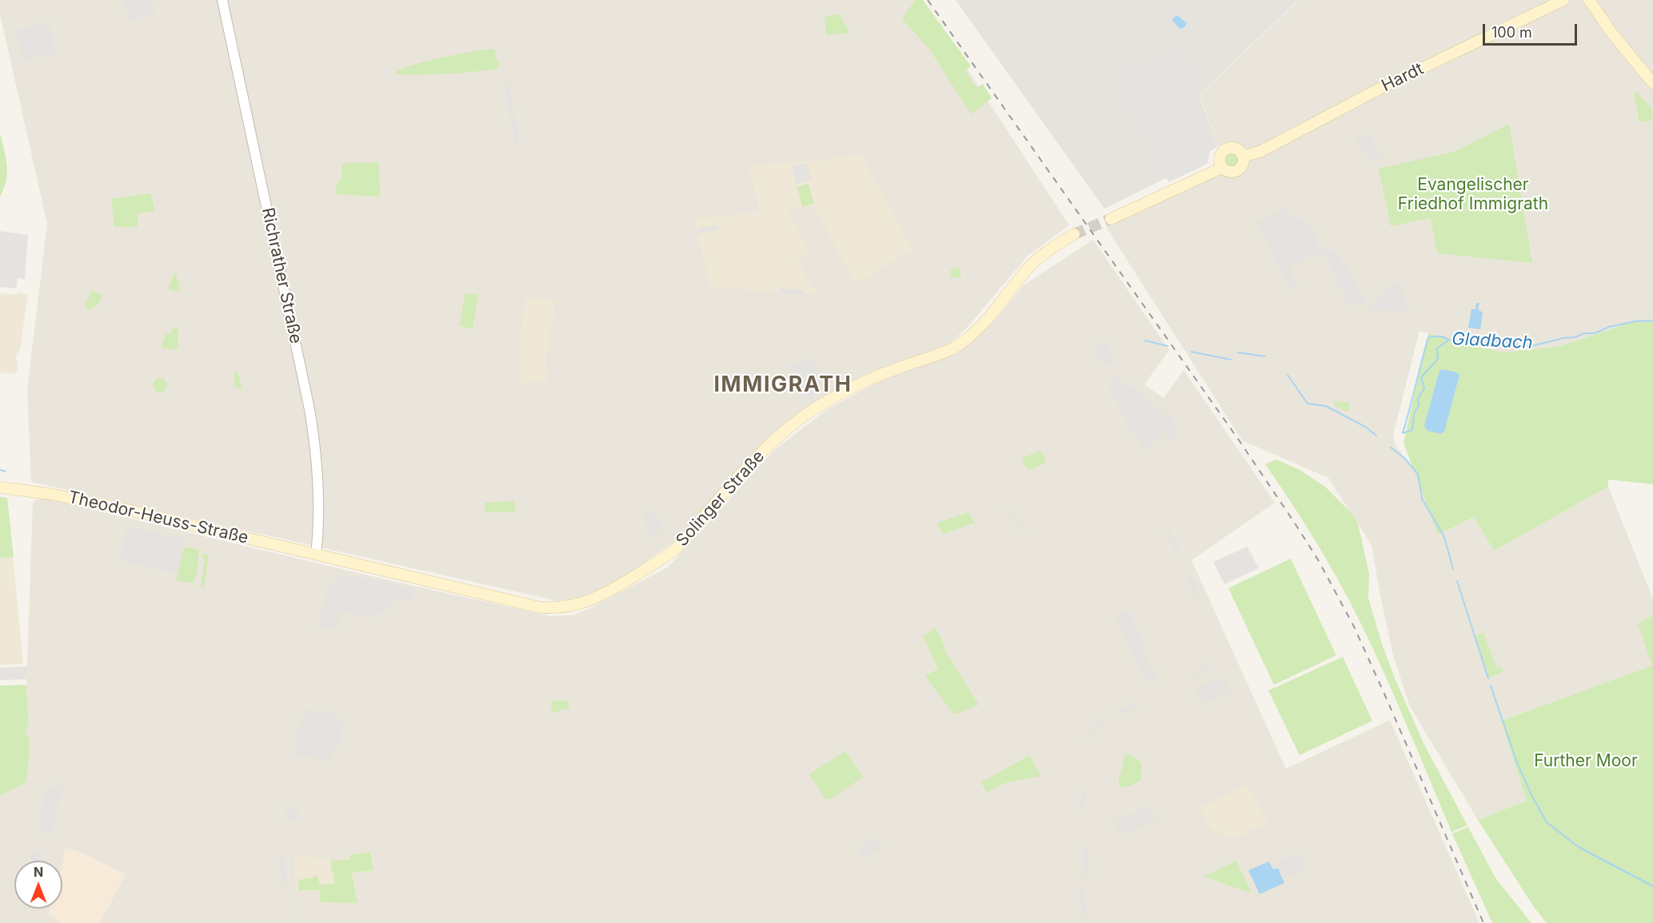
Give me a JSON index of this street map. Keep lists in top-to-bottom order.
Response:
{
  "streets": {
    "main road": ["Hardt", "Solinger Straße", "Theodor-Heuss-Straße"],
    "street": ["Richrather Straße"]
  },
  "crossings": [
    ["Richrather Straße", "Solinger Straße"],
    ["Richrather Straße", "Theodor-Heuss-Straße"],
    ["Solinger Straße", "Theodor-Heuss-Straße"]
  ],
  "districts": ["IMMIGRATH"],
  "water": ["Gladbach"],
  "parks": ["Evangelischer Friedhof Immigrath", "Further Moor"],
  "scale_bar": "100 m",
  "north": "top"
}
